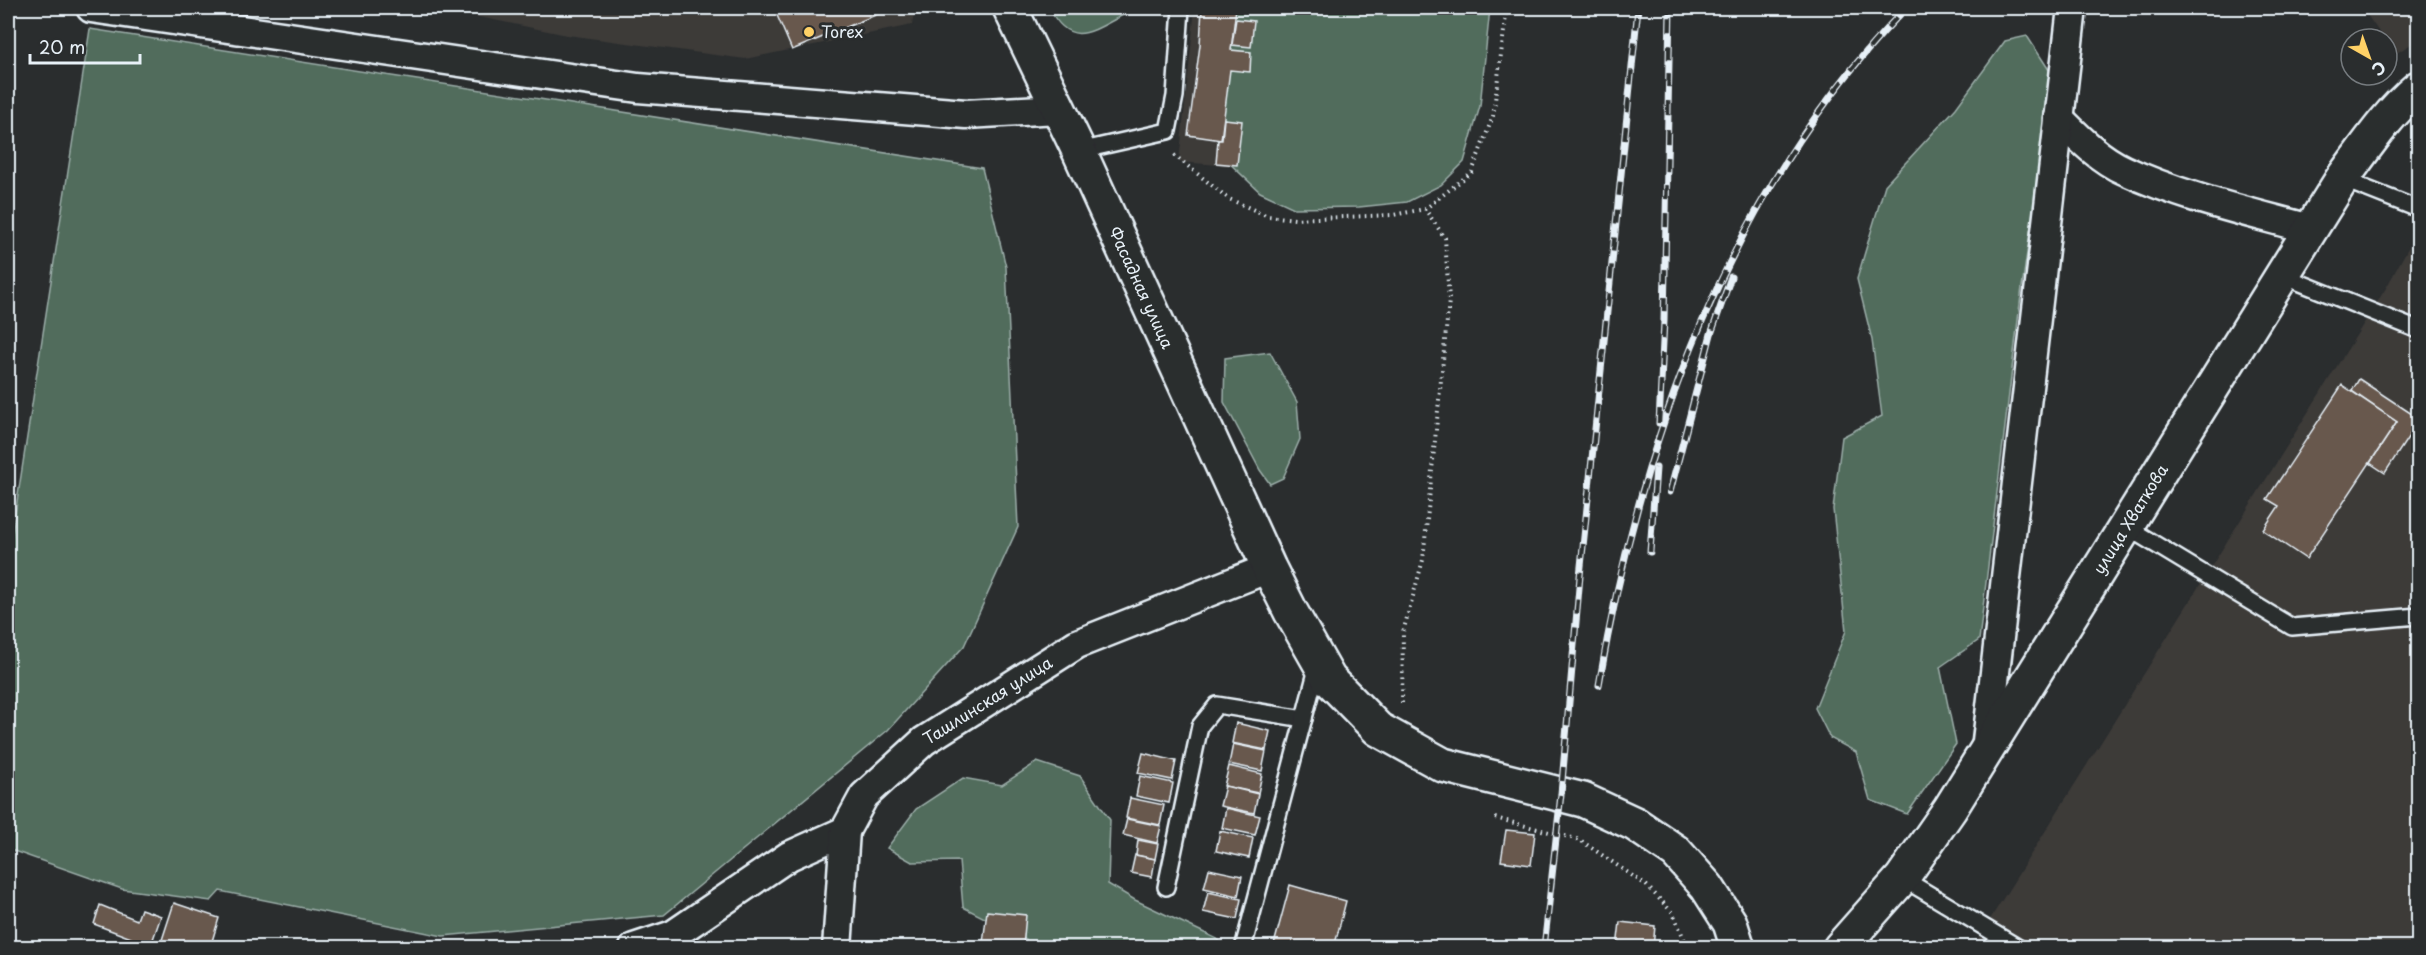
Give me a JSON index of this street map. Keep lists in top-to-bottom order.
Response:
{
  "streets": {
    "main road": ["Фасадная улица", "улица Хваткова"],
    "street": ["Ташлинская улица"]
  },
  "crossings": [
    ["Фасадная улица", "Ташлинская улица"]
  ],
  "places": ["Torex"],
  "scale_bar": "20 m",
  "north": "bottom right"
}
